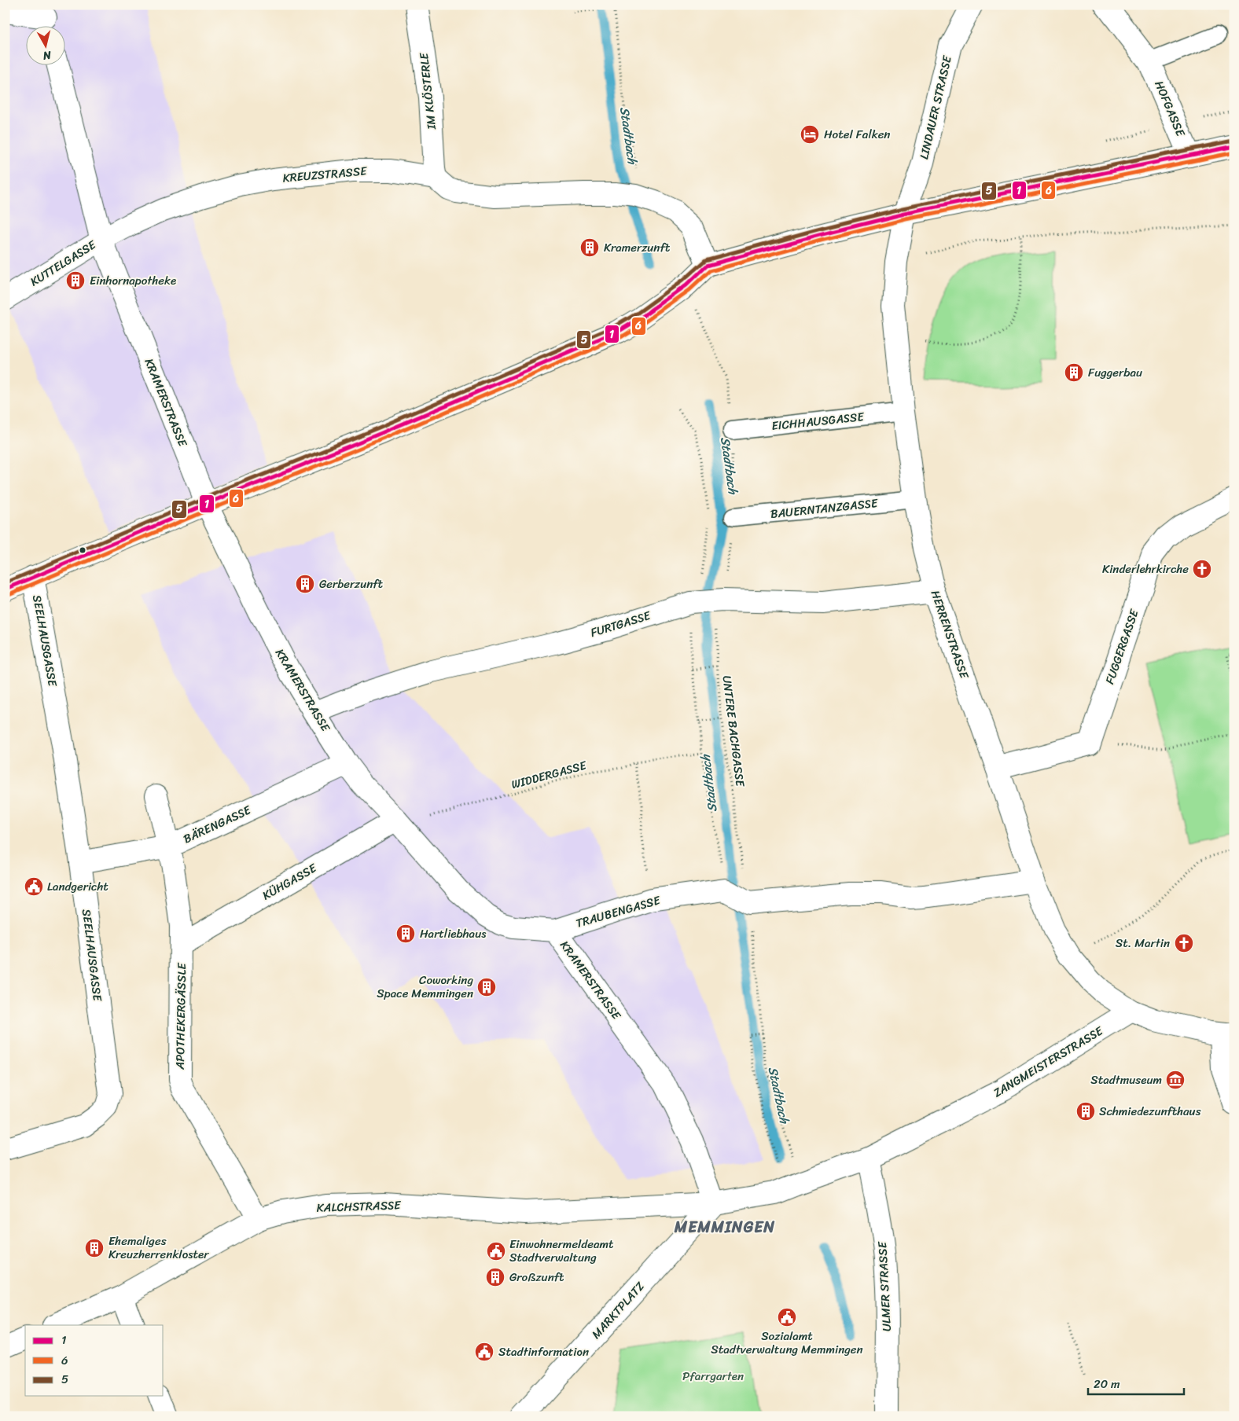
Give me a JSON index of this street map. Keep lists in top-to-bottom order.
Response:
{
  "streets": {
    "street": [
      "IM KLÖSTERLE",
      "LINDAUER STRASSE",
      "HOFGASSE",
      "KREUZSTRASSE",
      "KUTTELGASSE",
      "KRAMERSTRASSE",
      "FURTGASSE",
      "HERRENSTRASSE",
      "SEELHAUSGASSE",
      "FUGGERGASSE",
      "BÄRENGASSE",
      "KÜHGASSE",
      "TRAUBENGASSE",
      "APOTHEKERGÄSSLE",
      "ZANGMEISTERSTRASSE",
      "KALCHSTRASSE",
      "ULMER STRASSE",
      "MARKTPLATZ"
    ],
    "lane": ["EICHHAUSGASSE", "BAUERNTANZGASSE"],
    "path": ["UNTERE BACHGASSE", "WIDDERGASSE"]
  },
  "crossings": [
    ["IM KLÖSTERLE", "KREUZSTRASSE"],
    ["LINDAUER STRASSE", "HERRENSTRASSE"],
    ["KREUZSTRASSE", "KUTTELGASSE"],
    ["KREUZSTRASSE", "KRAMERSTRASSE"],
    ["KUTTELGASSE", "KRAMERSTRASSE"],
    ["KRAMERSTRASSE", "FURTGASSE"],
    ["KRAMERSTRASSE", "WIDDERGASSE"],
    ["KRAMERSTRASSE", "BÄRENGASSE"],
    ["KRAMERSTRASSE", "KÜHGASSE"],
    ["KRAMERSTRASSE", "TRAUBENGASSE"],
    ["KRAMERSTRASSE", "KALCHSTRASSE"],
    ["KRAMERSTRASSE", "MARKTPLATZ"],
    ["EICHHAUSGASSE", "HERRENSTRASSE"],
    ["EICHHAUSGASSE", "UNTERE BACHGASSE"],
    ["BAUERNTANZGASSE", "HERRENSTRASSE"],
    ["BAUERNTANZGASSE", "UNTERE BACHGASSE"],
    ["FURTGASSE", "HERRENSTRASSE"],
    ["FURTGASSE", "UNTERE BACHGASSE"],
    ["HERRENSTRASSE", "TRAUBENGASSE"],
    ["HERRENSTRASSE", "ZANGMEISTERSTRASSE"],
    ["SEELHAUSGASSE", "BÄRENGASSE"],
    ["UNTERE BACHGASSE", "TRAUBENGASSE"],
    ["WIDDERGASSE", "KÜHGASSE"],
    ["BÄRENGASSE", "APOTHEKERGÄSSLE"],
    ["KÜHGASSE", "APOTHEKERGÄSSLE"],
    ["APOTHEKERGÄSSLE", "KALCHSTRASSE"],
    ["ZANGMEISTERSTRASSE", "ULMER STRASSE"],
    ["KALCHSTRASSE", "MARKTPLATZ"]
  ],
  "districts": ["MEMMINGEN"],
  "water": ["Stadtbach"],
  "parks": ["Pfarrgarten"],
  "places": {
    "hotel": ["Hotel Falken"],
    "building": [
      "Kramerzunft",
      "Einhornapotheke",
      "Fuggerbau",
      "Gerberzunft",
      "Hartliebhaus",
      "Coworking Space Memmingen",
      "Schmiedezunfthaus",
      "Ehemaliges Kreuzherrenkloster",
      "Großzunft"
    ],
    "church": ["Kinderlehrkirche", "St. Martin"],
    "public building": [
      "Landgericht",
      "Einwohnermeldeamt Stadtverwaltung",
      "Sozialamt Stadtverwaltung Memmingen",
      "Stadtinformation"
    ],
    "museum": ["Stadtmuseum"]
  },
  "lines": ["transit line 5", "transit line 1", "transit line 6"],
  "legend": ["1", "6", "5"],
  "scale_bar": "20 m",
  "north": "bottom"
}
